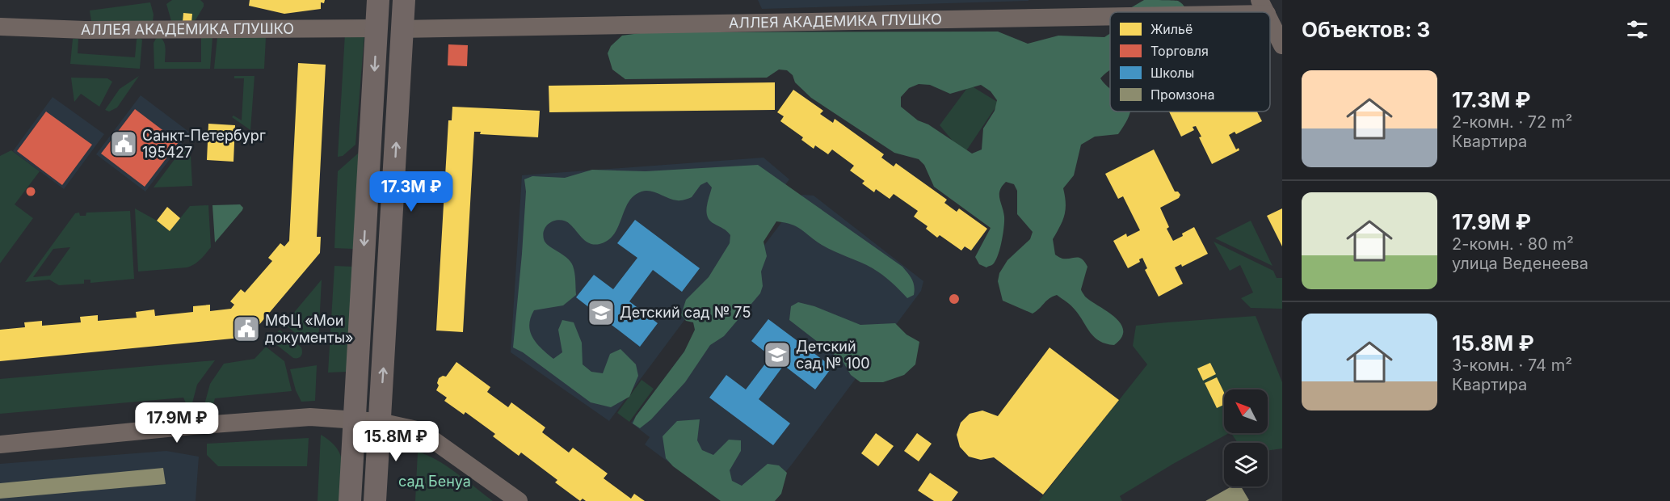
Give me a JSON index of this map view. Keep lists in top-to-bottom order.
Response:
{
  "streets": {
    "street": ["АЛЛЕЯ АКАДЕМИКА ГЛУШКО"]
  },
  "parks": ["сад Бенуа"],
  "places": {
    "public building": ["Санкт-Петербург 195427", "МФЦ «Мои документы»"],
    "school or university": ["Детский сад № 75", "Детский сад № 100"]
  },
  "legend": [
    "Жильё",
    "Торговля",
    "Школы",
    "Промзона"
  ],
  "north": "top left",
  "page": {
    "heading": "Объектов: 3",
    "list": [
      {
        "name": "17.3M ₽",
        "note": "2-комн. · 72 m² · Квартира"
      },
      {
        "name": "17.9M ₽",
        "note": "2-комн. · 80 m² · улица Веденеева"
      },
      {
        "name": "15.8M ₽",
        "note": "3-комн. · 74 m² · Квартира"
      }
    ],
    "price": ["17.3M ₽", "17.9M ₽", "15.8M ₽"]
  }
}
